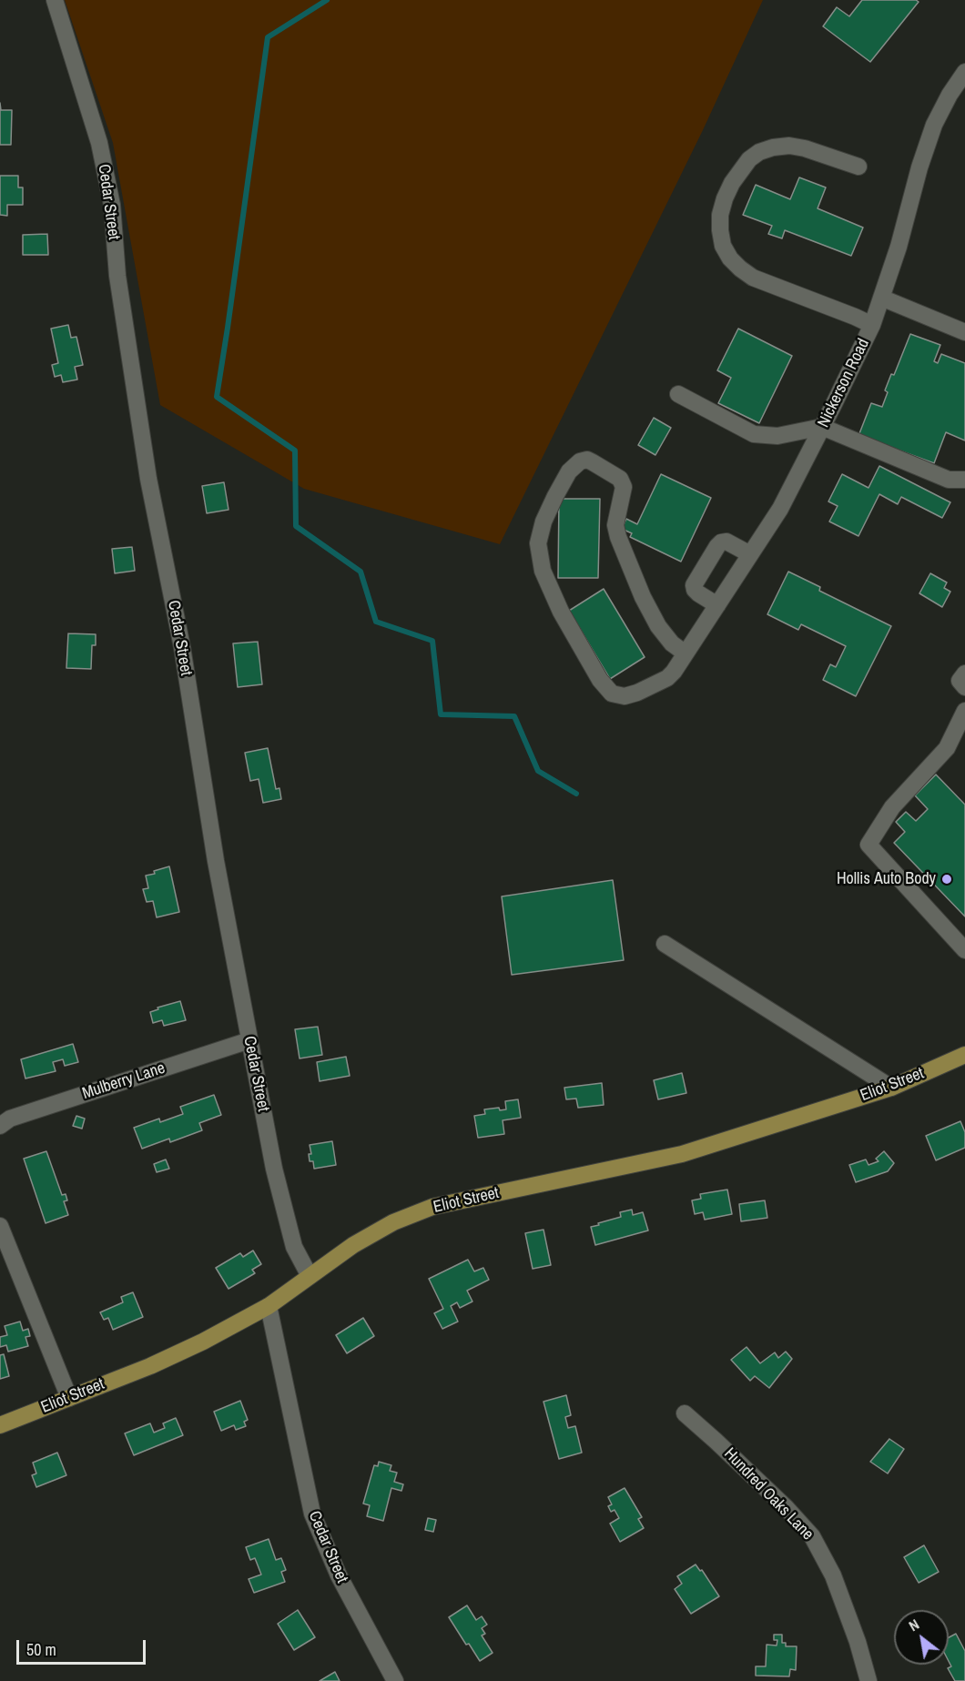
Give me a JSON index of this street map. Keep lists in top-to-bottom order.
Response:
{
  "streets": {
    "main road": ["Eliot Street"],
    "street": [
      "Cedar Street",
      "Nickerson Road",
      "Mulberry Lane",
      "Hundred Oaks Lane"
    ]
  },
  "crossings": [
    ["Cedar Street", "Mulberry Lane"],
    ["Cedar Street", "Eliot Street"]
  ],
  "places": ["Hollis Auto Body"],
  "scale_bar": "50 m",
  "north": "top left"
}
